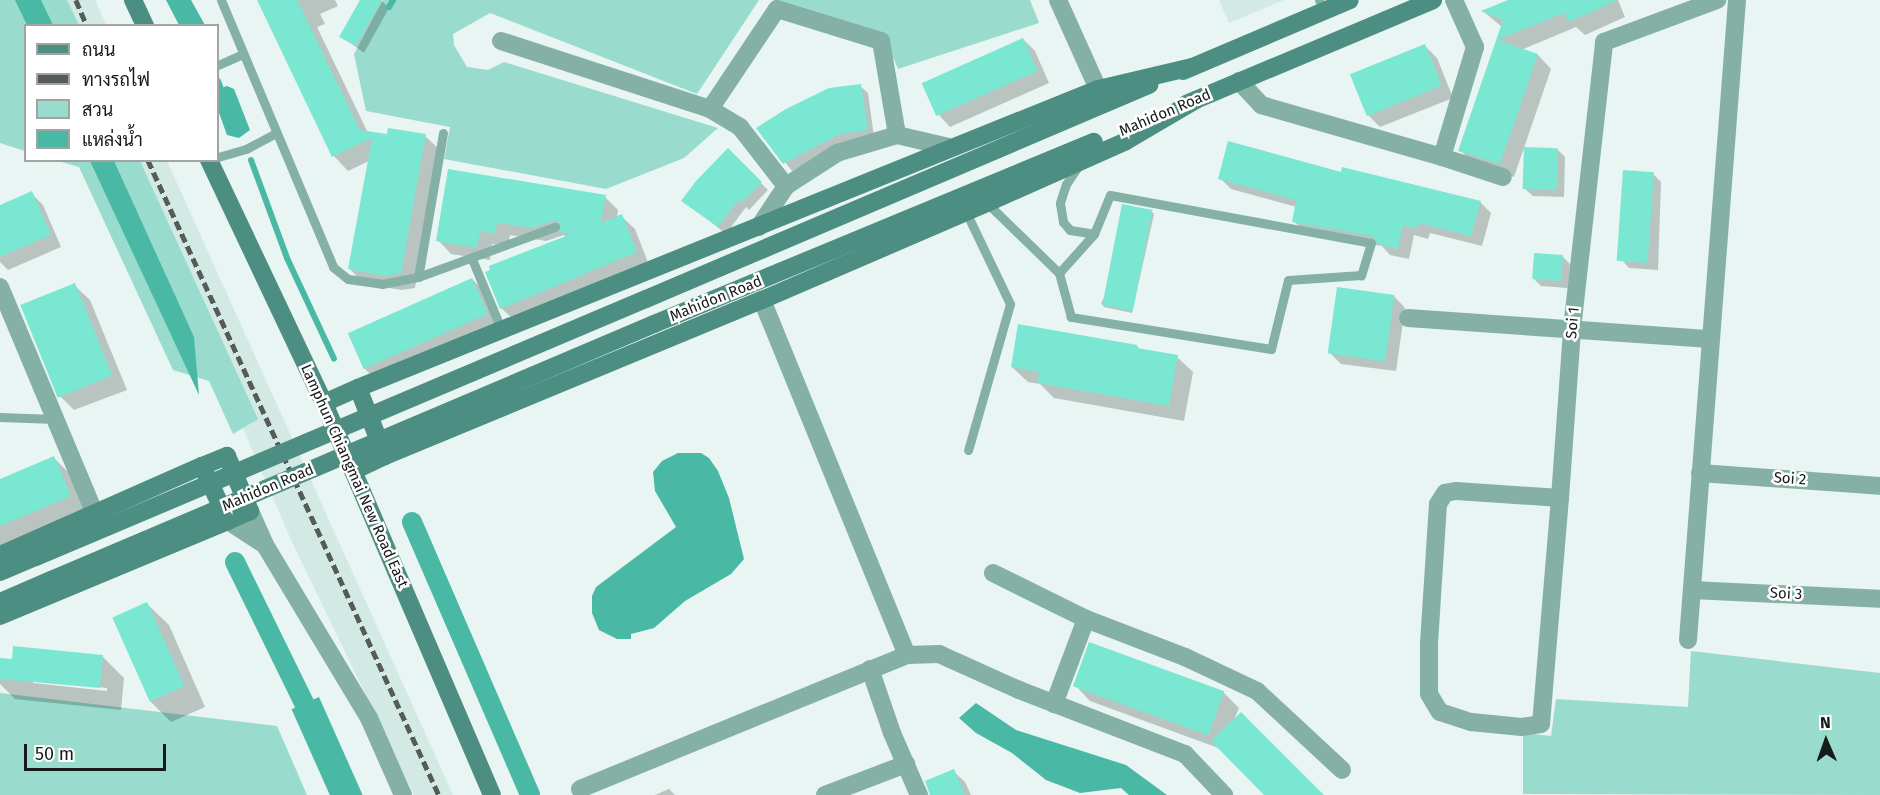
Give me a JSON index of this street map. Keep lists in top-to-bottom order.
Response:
{
  "streets": {
    "main road": ["Mahidon Road", "Lamphun Chiangmai New Road East"],
    "street": ["Soi 1", "Soi 2", "Soi 3"]
  },
  "legend": [
    "ถนน",
    "ทางรถไฟ",
    "สวน",
    "แหล่งน้ำ"
  ],
  "scale_bar": "50 m",
  "north": "top"
}
